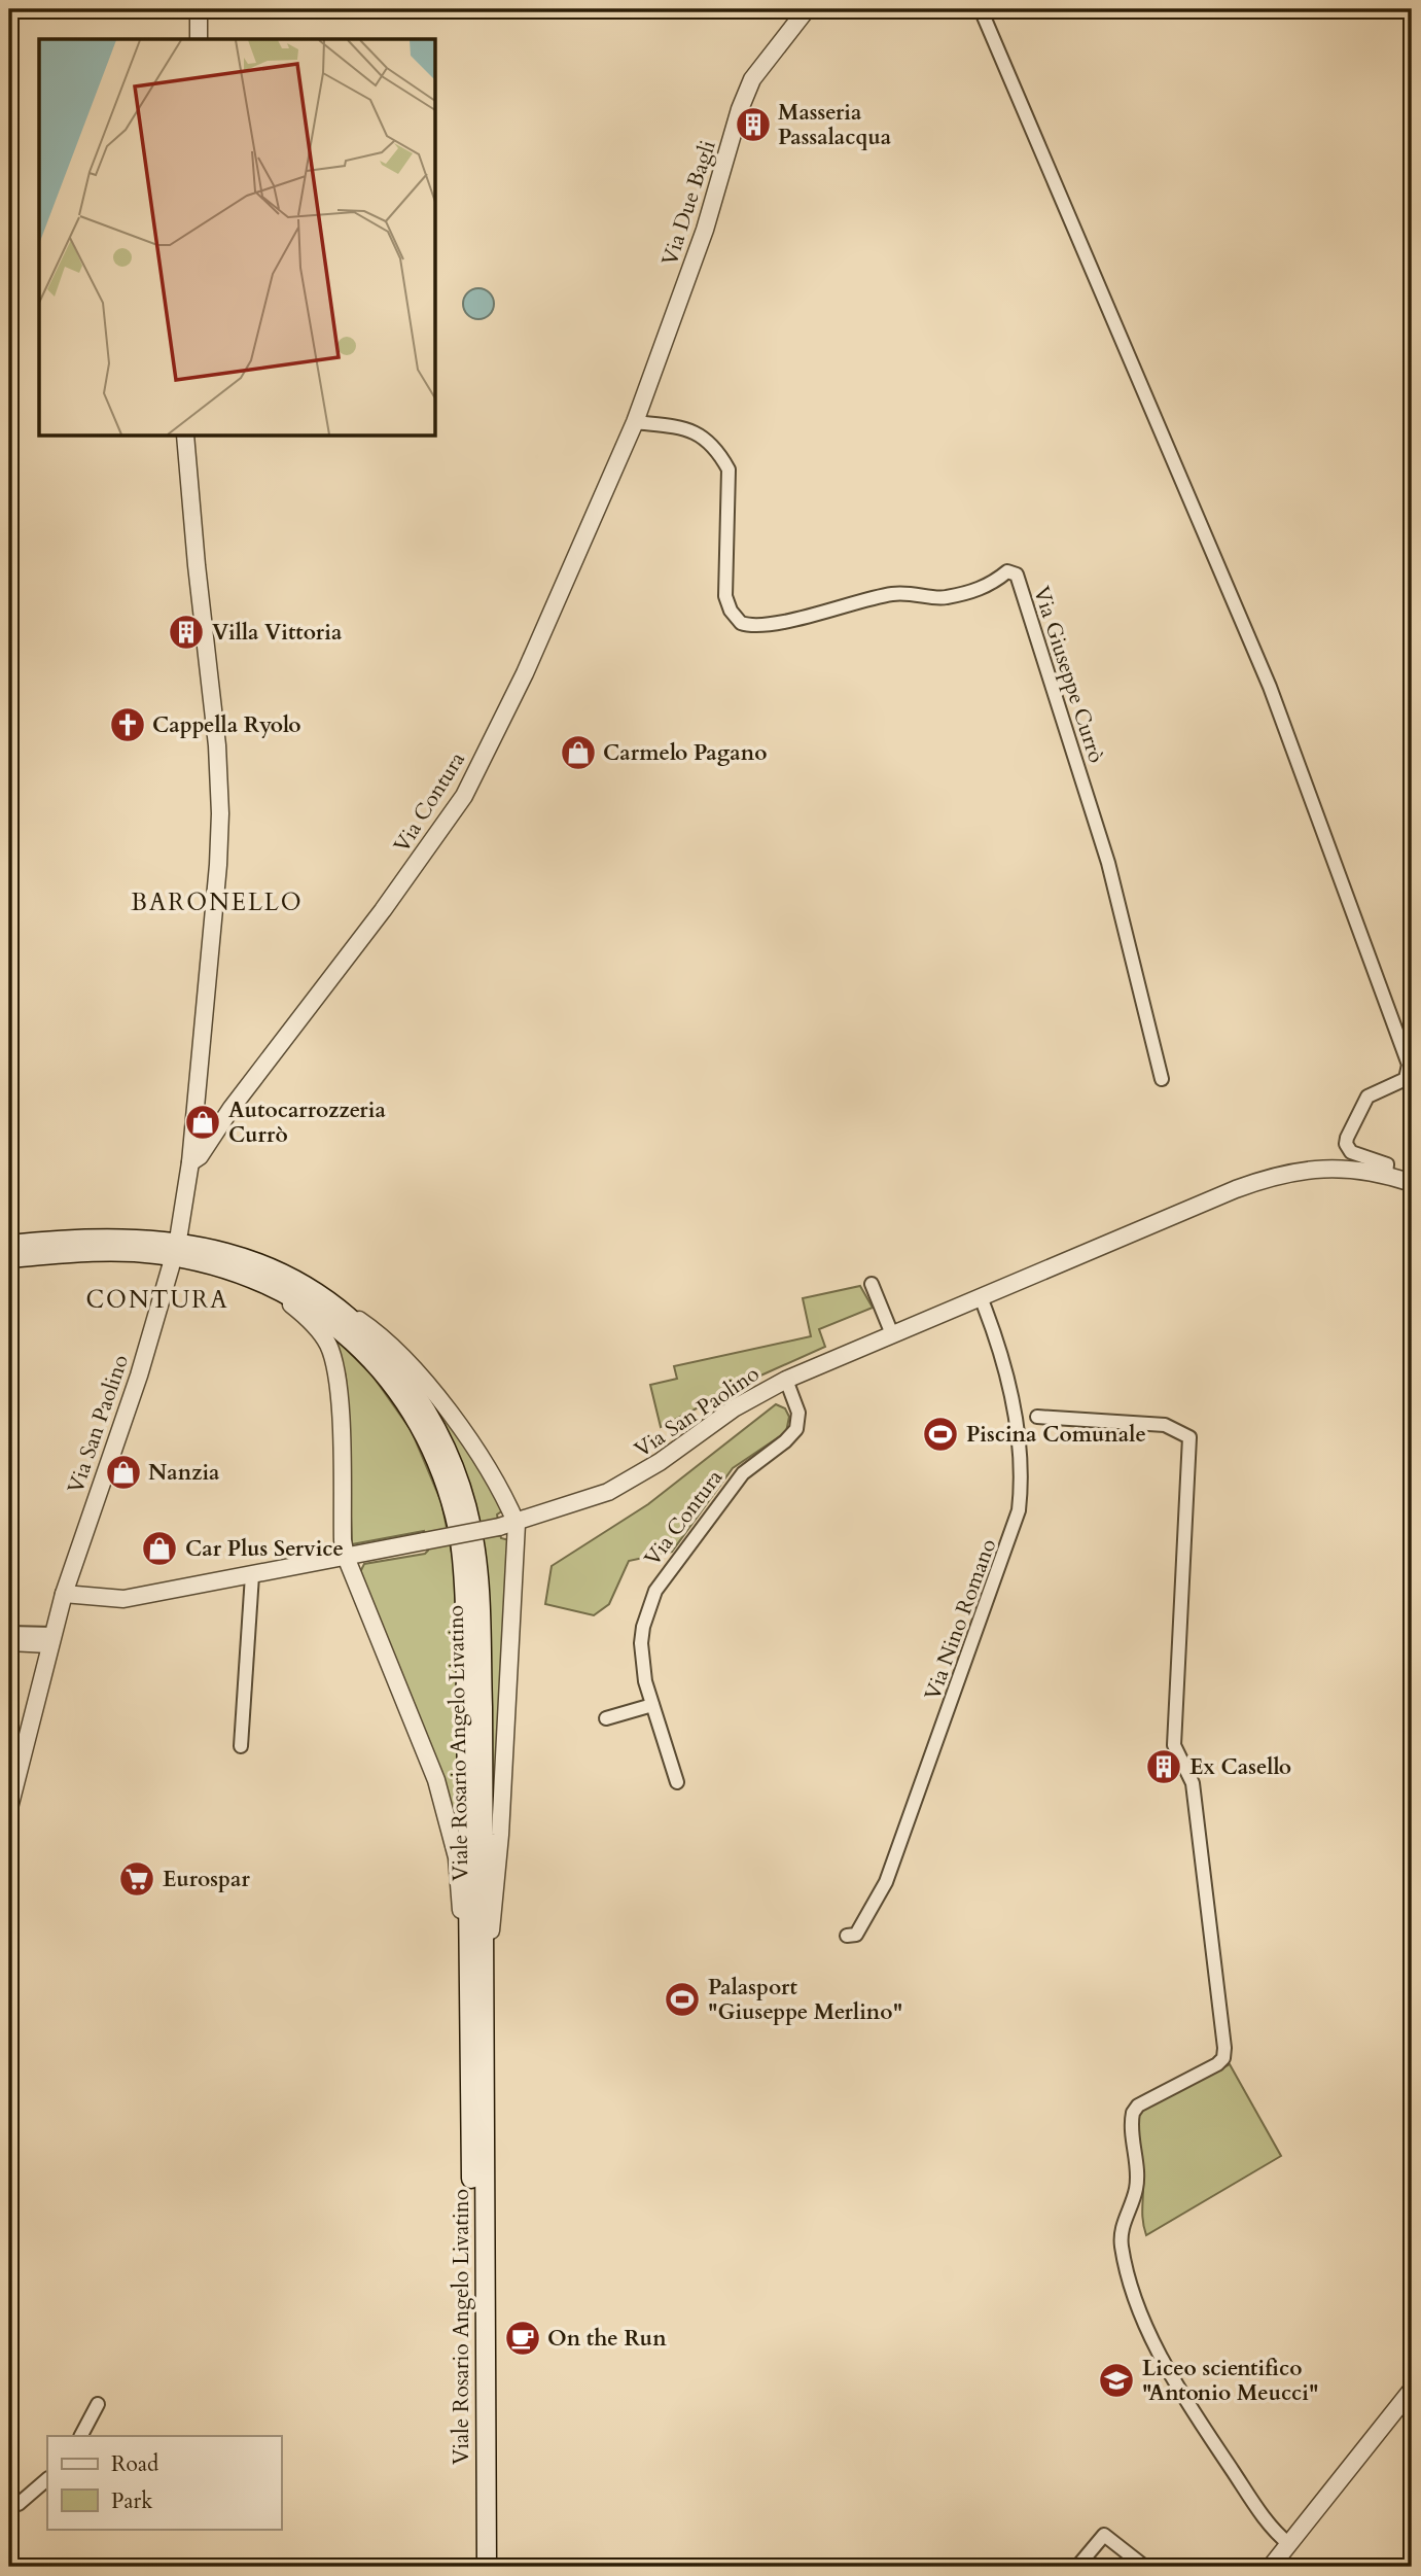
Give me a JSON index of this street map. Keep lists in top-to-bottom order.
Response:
{
  "streets": {
    "main road": ["Viale Rosario Angelo Livatino"],
    "street": [
      "Via Due Bagli",
      "Via Giuseppe Currò",
      "Via Contura",
      "Via San Paolino",
      "Via Nino Romano"
    ]
  },
  "crossings": [
    ["Via Due Bagli", "Via Giuseppe Currò"],
    ["Via Due Bagli", "Via Contura"],
    ["Via Giuseppe Currò", "Via Contura"],
    ["Via Contura", "Via San Paolino"],
    ["Via San Paolino", "Via Nino Romano"]
  ],
  "districts": ["BARONELLO", "CONTURA"],
  "places": {
    "building": ["Masseria Passalacqua", "Villa Vittoria", "Ex Casello"],
    "church": ["Cappella Ryolo"],
    "shop": [
      "Carmelo Pagano",
      "Autocarrozzeria Currò",
      "Nanzia",
      "Car Plus Service"
    ],
    "sports": ["Piscina Comunale", "Palasport \"Giuseppe Merlino\""],
    "supermarket": ["Eurospar"],
    "cafe": ["On the Run"],
    "school or university": ["Liceo scientifico \"Antonio Meucci\""]
  },
  "legend": ["Road", "Park"]
}
